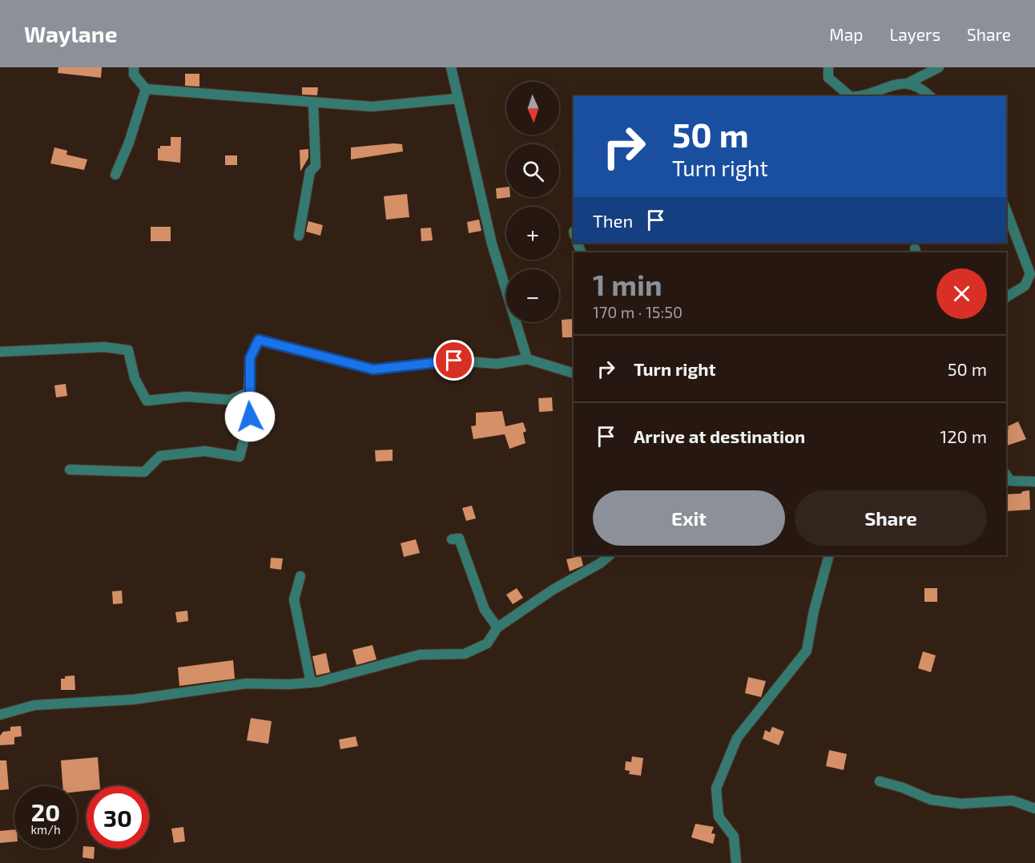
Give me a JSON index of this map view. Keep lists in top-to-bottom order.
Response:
{
  "north": "bottom",
  "page": {
    "header": "Waylane",
    "nav": ["Map", "Layers", "Share"],
    "map_buttons": ["+", "−"],
    "turn": ["50 m", "Turn right"],
    "then": "Then",
    "heading": ["1 min", "170 m · 15:50"],
    "list": [
      {
        "name": "Turn right",
        "value": "50 m"
      },
      {
        "name": "Arrive at destination",
        "value": "120 m"
      }
    ],
    "buttons": ["Exit", "Share"],
    "speed": "20 km/h",
    "limit": "30"
  }
}
